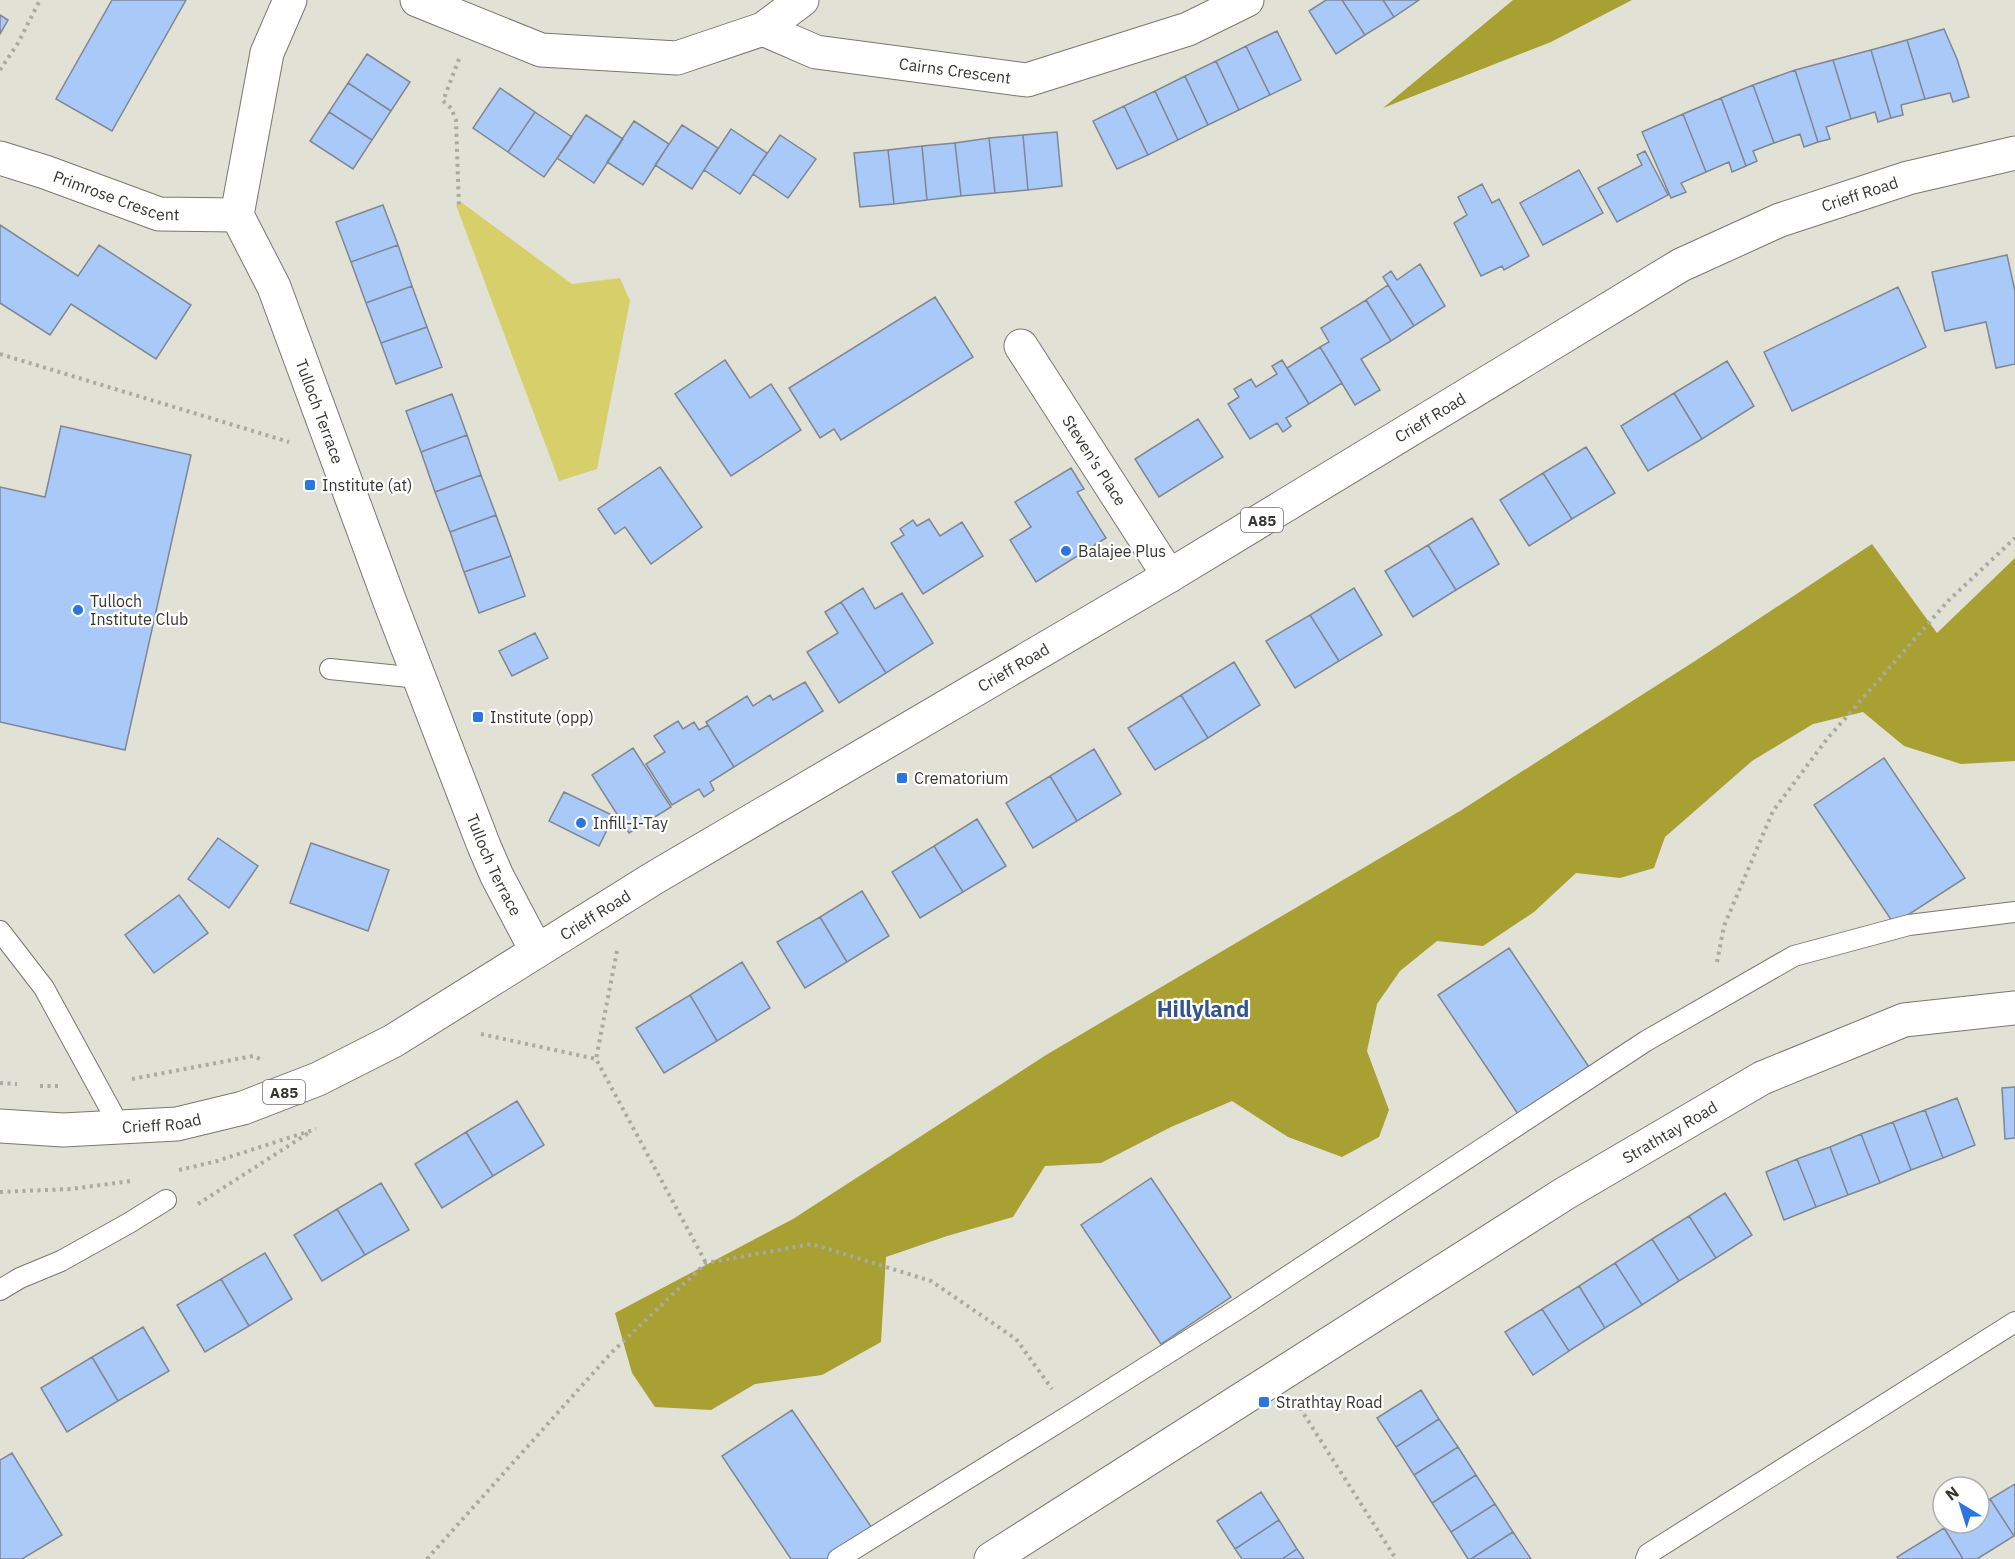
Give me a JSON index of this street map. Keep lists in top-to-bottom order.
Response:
{
  "streets": {
    "street": [
      "Cairns Crescent",
      "Primrose Crescent",
      "Crieff Road",
      "Tulloch Terrace",
      "Steven's Place",
      "A85",
      "Strathtay Road"
    ]
  },
  "crossings": [
    ["Primrose Crescent", "Tulloch Terrace"],
    ["Crieff Road", "Tulloch Terrace"],
    ["Crieff Road", "Steven's Place"]
  ],
  "districts": ["Hillyland"],
  "places": {
    "transit": [
      "Institute (at)",
      "Institute (opp)",
      "Crematorium",
      "Strathtay Road"
    ],
    "other": ["Balajee Plus", "Tulloch Institute Club", "Infill-I-Tay"]
  },
  "north": "top left"
}
